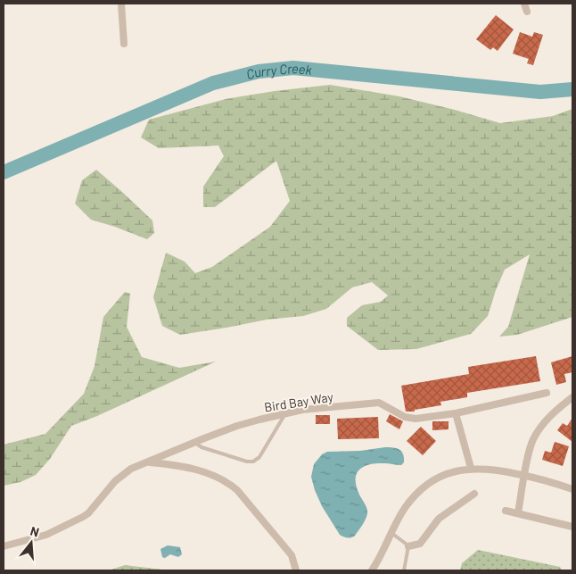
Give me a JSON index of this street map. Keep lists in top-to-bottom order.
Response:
{
  "streets": {
    "street": ["Bird Bay Way"]
  },
  "water": ["Curry Creek"],
  "north": "top"
}
